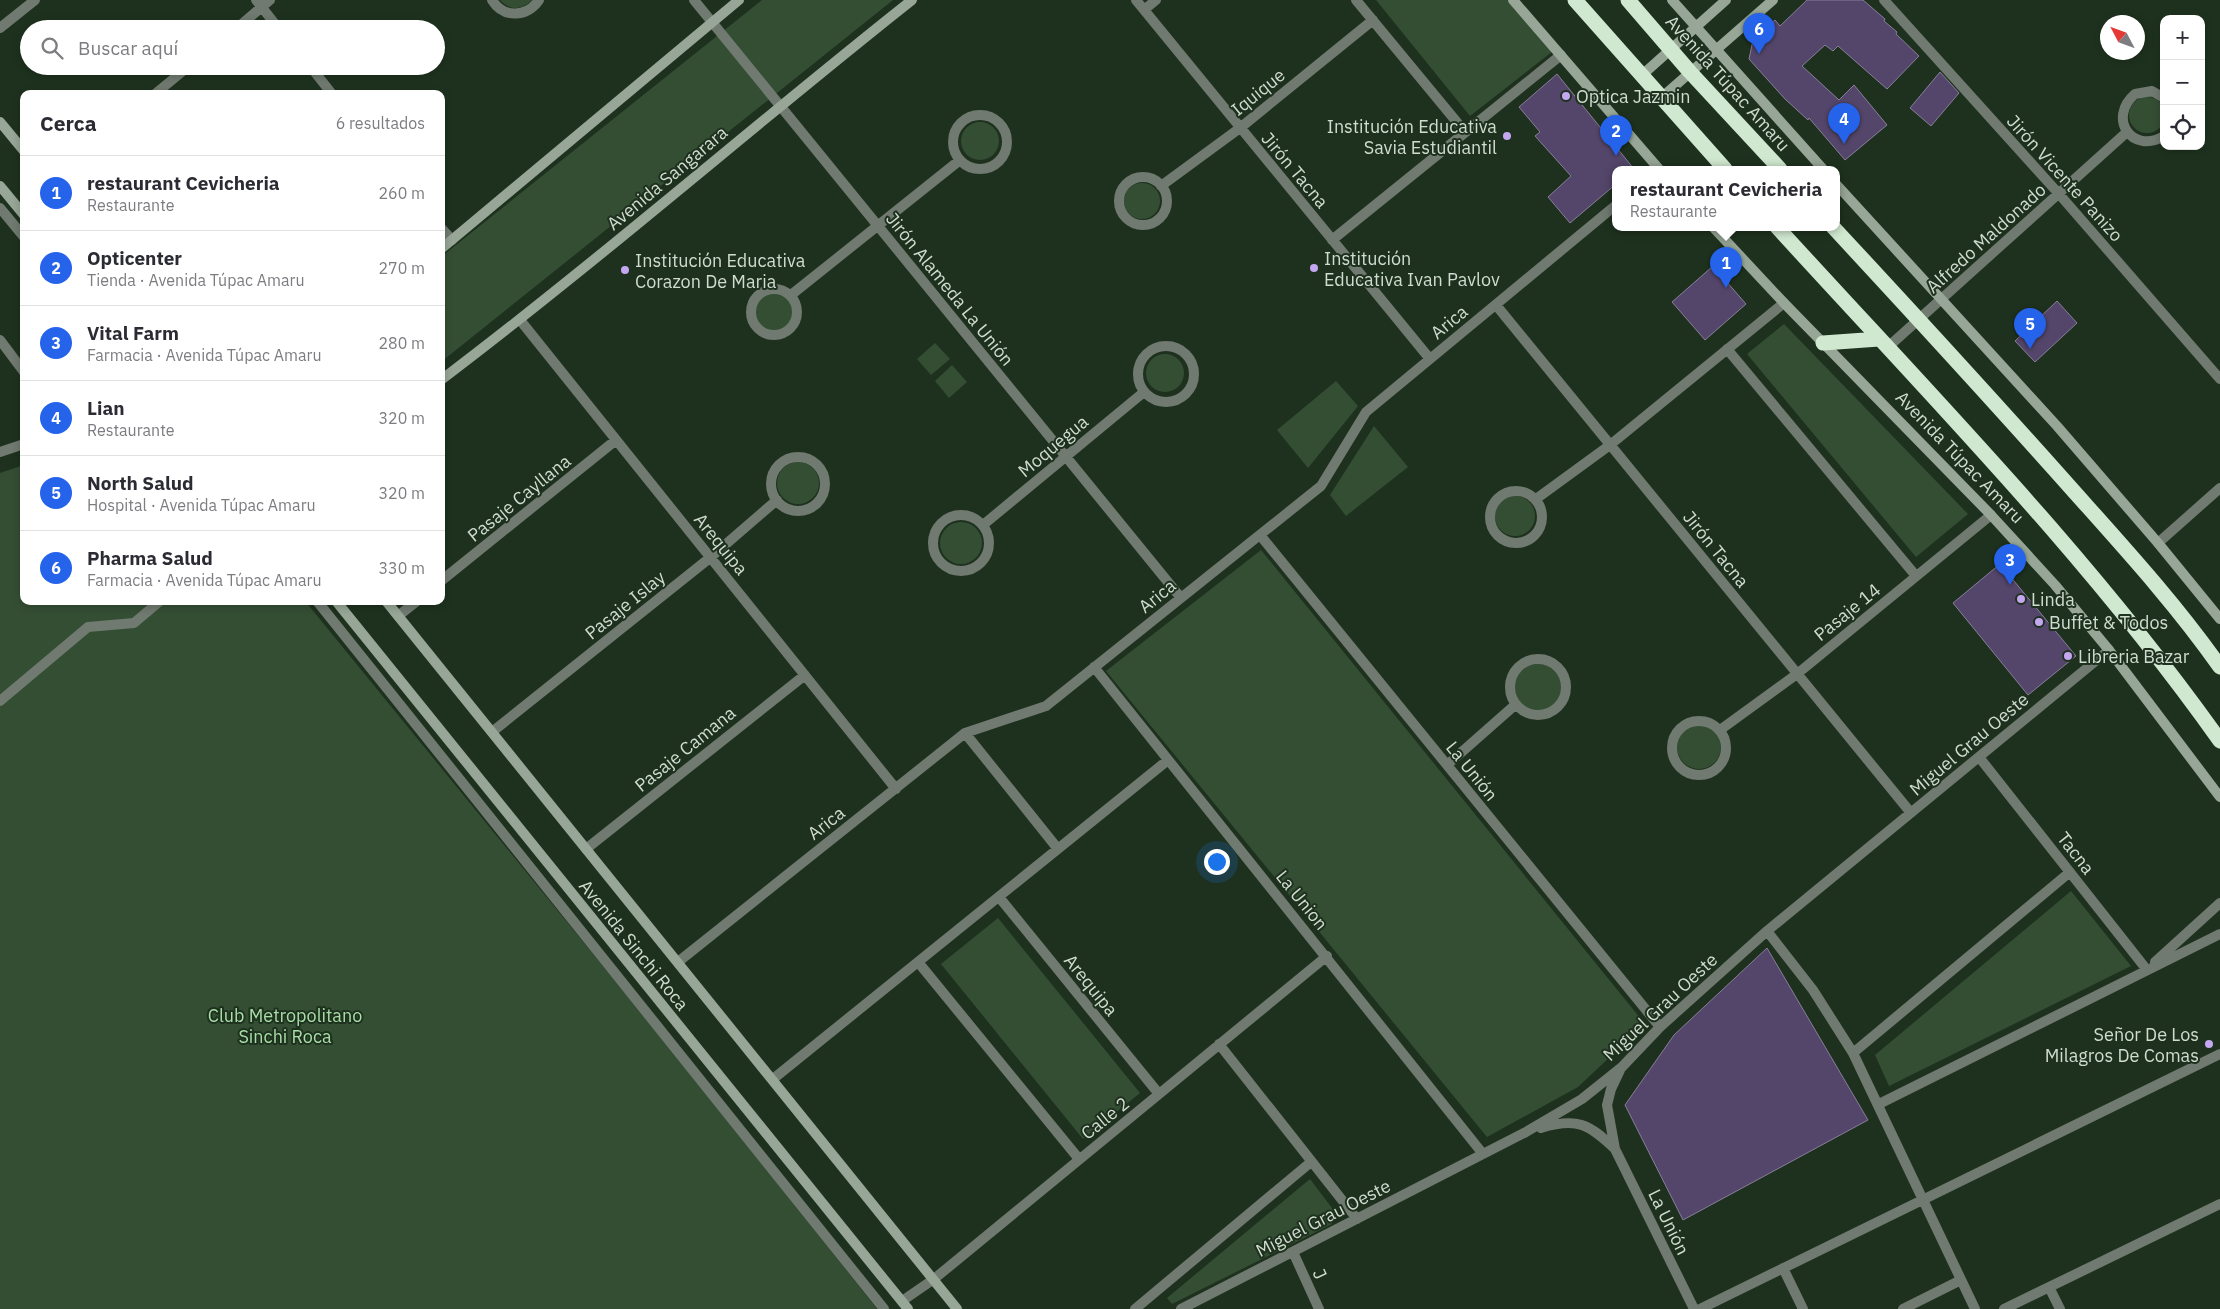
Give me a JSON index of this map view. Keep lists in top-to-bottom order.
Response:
{
  "streets": {
    "highway": ["Avenida Túpac Amaru"],
    "street": [
      "Iquique",
      "Jirón Tacna",
      "Avenida Sangarara",
      "Jirón Vicente Panizo",
      "Alfredo Maldonado",
      "Jirón Alameda La Unión",
      "Arica",
      "Moquegua",
      "Pasaje Cayllana",
      "Arequipa",
      "Pasaje Islay",
      "Pasaje 14",
      "Miguel Grau Oeste",
      "Pasaje Camana",
      "La Unión",
      "Tacna",
      "La Union",
      "Avenida Sinchi Roca",
      "Calle 2",
      "J"
    ]
  },
  "crossings": [
    ["Avenida Túpac Amaru", "Alfredo Maldonado"],
    ["Avenida Túpac Amaru", "Pasaje 14"],
    ["Avenida Túpac Amaru", "Miguel Grau Oeste"],
    ["Iquique", "Jirón Tacna"],
    ["Jirón Tacna", "Arica"],
    ["Jirón Tacna", "Pasaje 14"],
    ["Jirón Tacna", "Miguel Grau Oeste"],
    ["Avenida Sangarara", "Jirón Alameda La Unión"],
    ["Avenida Sangarara", "Arequipa"],
    ["Jirón Vicente Panizo", "Alfredo Maldonado"],
    ["Jirón Alameda La Unión", "Arica"],
    ["Jirón Alameda La Unión", "Moquegua"],
    ["Arica", "Arequipa"],
    ["Arica", "La Unión"],
    ["Arica", "La Union"],
    ["Arica", "Avenida Sinchi Roca"],
    ["Pasaje Cayllana", "Arequipa"],
    ["Arequipa", "Pasaje Islay"],
    ["Arequipa", "Pasaje Camana"],
    ["Arequipa", "Calle 2"],
    ["Pasaje Islay", "Avenida Sinchi Roca"],
    ["Miguel Grau Oeste", "La Unión"],
    ["Miguel Grau Oeste", "Tacna"],
    ["Miguel Grau Oeste", "La Union"],
    ["Miguel Grau Oeste", "J"],
    ["Pasaje Camana", "Avenida Sinchi Roca"],
    ["La Union", "Calle 2"],
    ["Avenida Sinchi Roca", "Calle 2"]
  ],
  "parks": ["Club Metropolitano Sinchi Roca"],
  "places": [
    "Optica Jazmin",
    "Institución Educativa Savia Estudiantil",
    "Institución Educativa Ivan Pavlov",
    "Institución Educativa Corazon De Maria",
    "Linda",
    "Buffet & Todos",
    "Libreria Bazar",
    "Señor De Los Milagros De Comas"
  ],
  "north": "top left",
  "page": {
    "pins": [
      "6",
      "4",
      "2",
      "1",
      "5",
      "3"
    ],
    "map_buttons": ["+", "−"],
    "search": "Buscar aquí",
    "heading": ["Cerca", "6 resultados"],
    "list": [
      {
        "mark": "1",
        "name": "restaurant Cevicheria",
        "note": "Restaurante",
        "value": "260 m"
      },
      {
        "mark": "2",
        "name": "Opticenter",
        "note": "Tienda · Avenida Túpac Amaru",
        "value": "270 m"
      },
      {
        "mark": "3",
        "name": "Vital Farm",
        "note": "Farmacia · Avenida Túpac Amaru",
        "value": "280 m"
      },
      {
        "mark": "4",
        "name": "Lian",
        "note": "Restaurante",
        "value": "320 m"
      },
      {
        "mark": "5",
        "name": "North Salud",
        "note": "Hospital · Avenida Túpac Amaru",
        "value": "320 m"
      },
      {
        "mark": "6",
        "name": "Pharma Salud",
        "note": "Farmacia · Avenida Túpac Amaru",
        "value": "330 m"
      }
    ],
    "popup": ["restaurant Cevicheria", "Restaurante"]
  }
}
